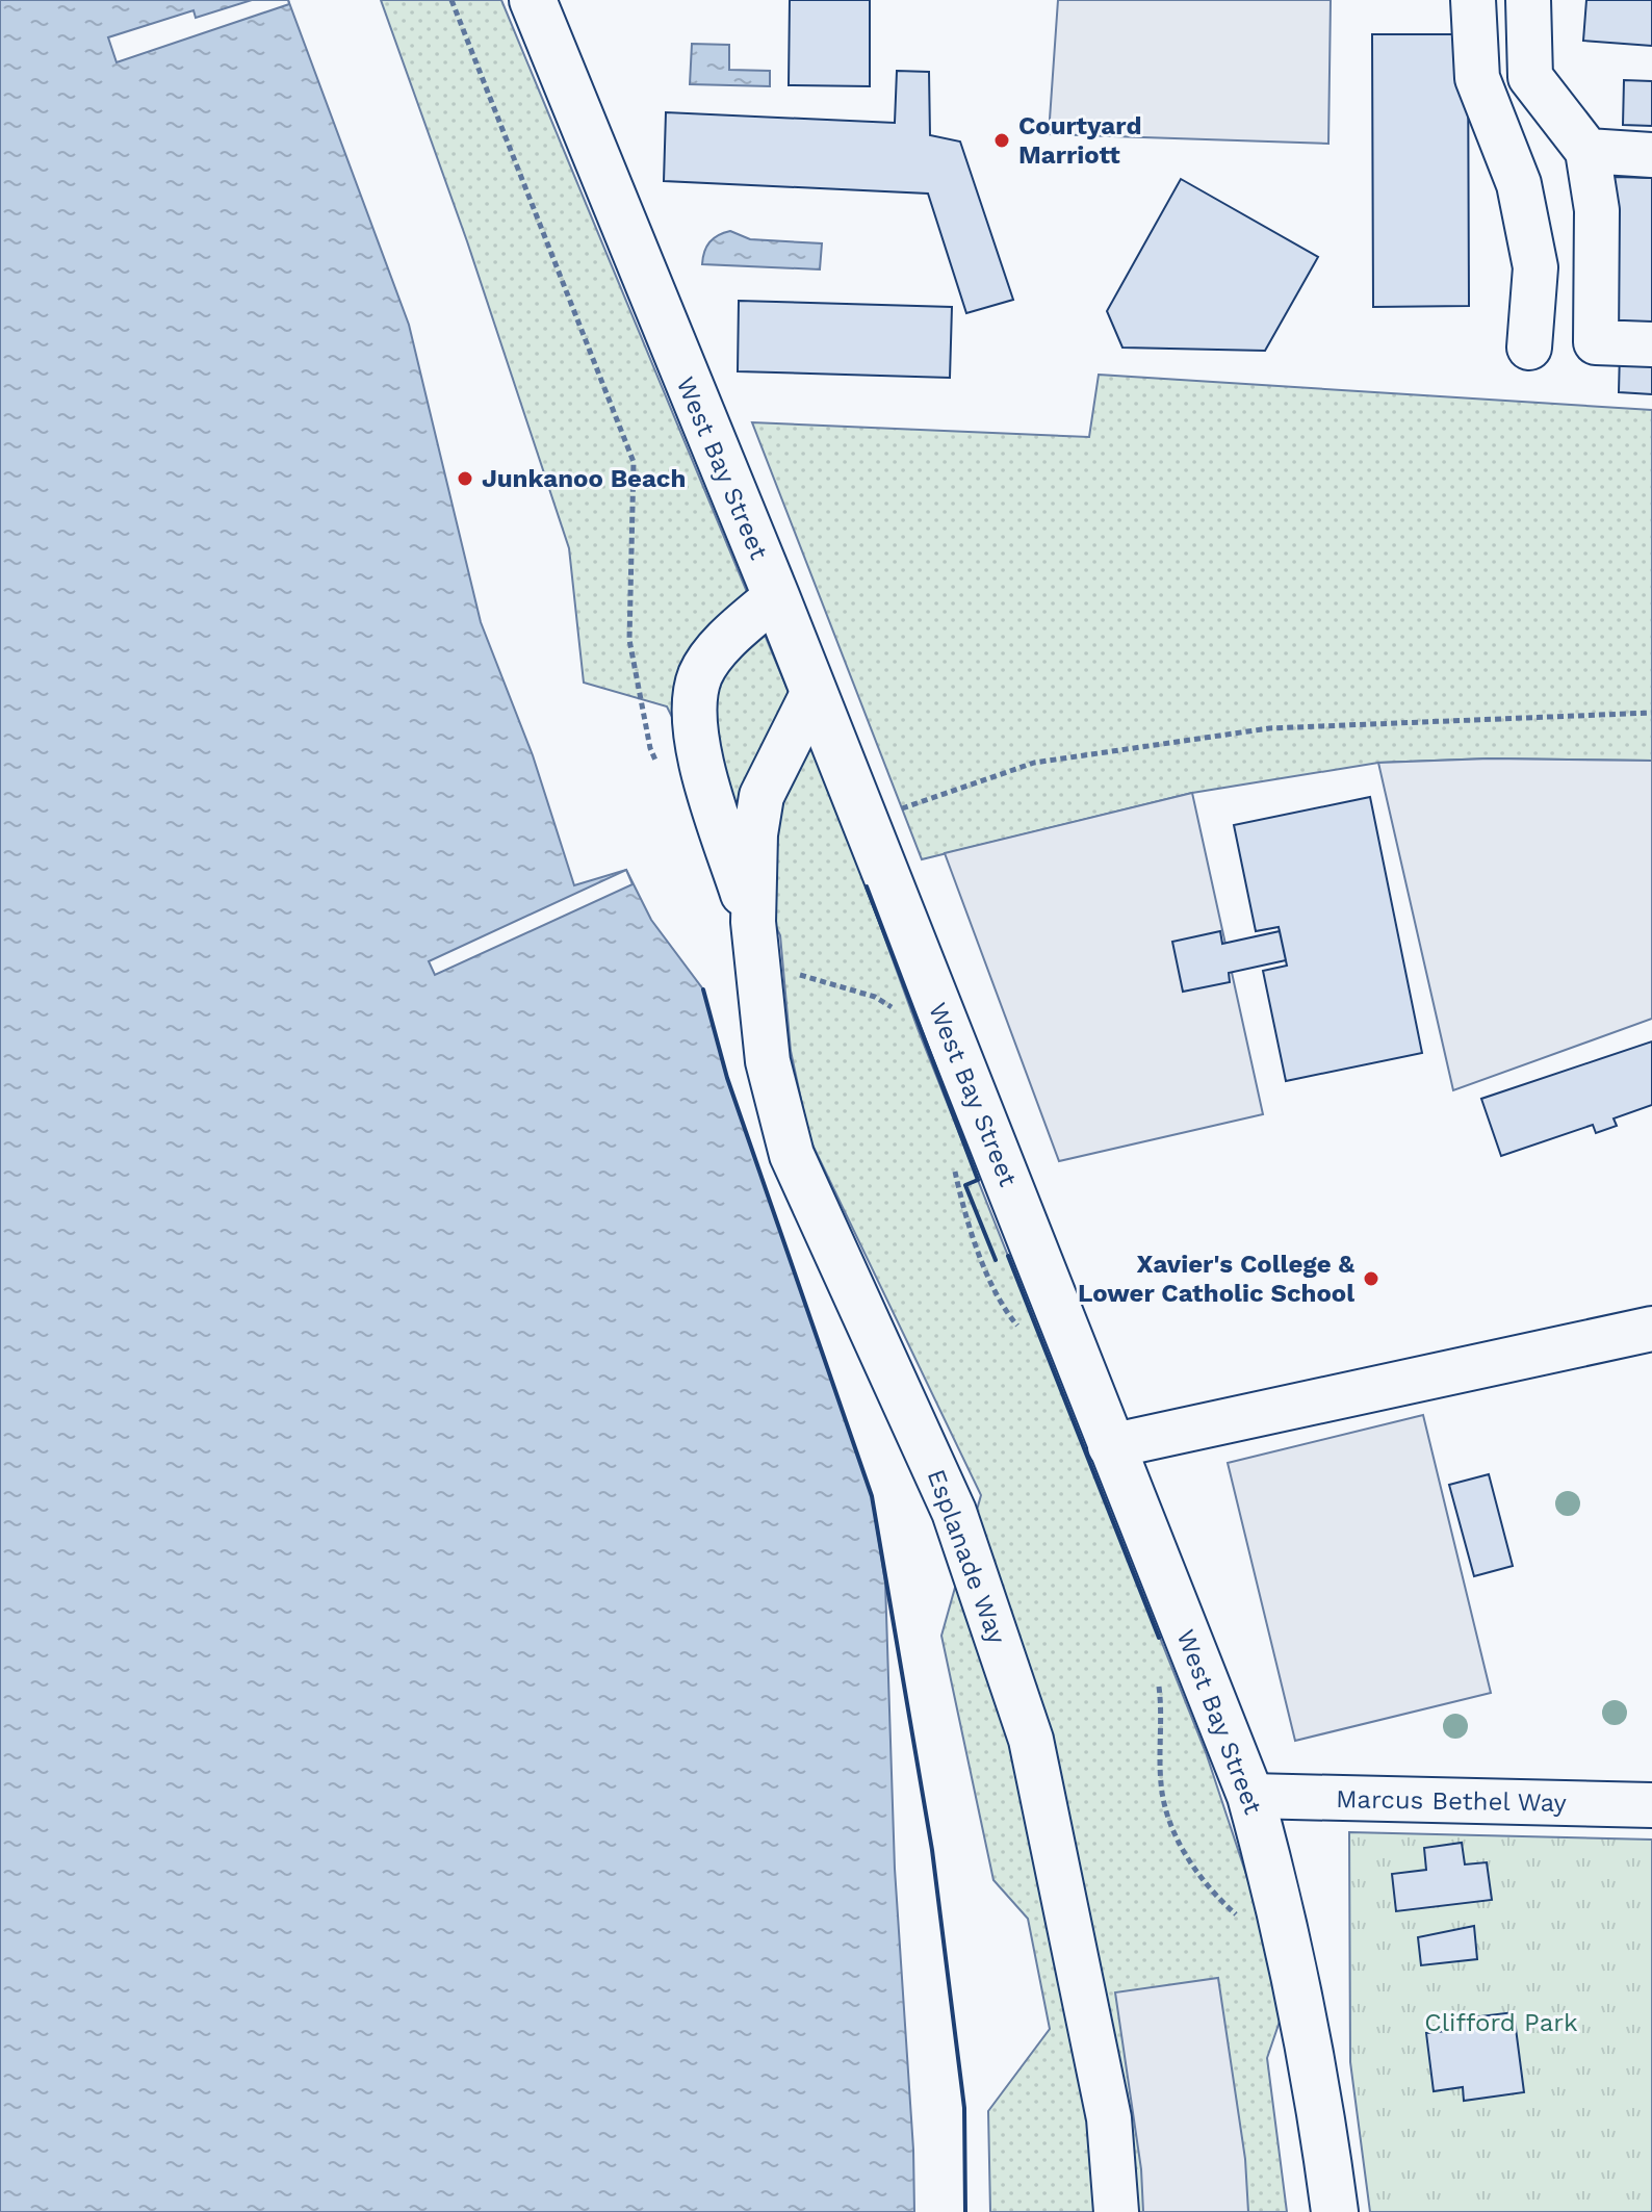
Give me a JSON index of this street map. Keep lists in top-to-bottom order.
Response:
{
  "streets": {
    "highway": ["West Bay Street"],
    "street": ["Esplanade Way", "Marcus Bethel Way"]
  },
  "crossings": [
    ["West Bay Street", "Esplanade Way"],
    ["West Bay Street", "Marcus Bethel Way"]
  ],
  "parks": ["Clifford Park"],
  "places": ["Courtyard Marriott", "Junkanoo Beach", "Xavier's College & Lower Catholic School"]
}
